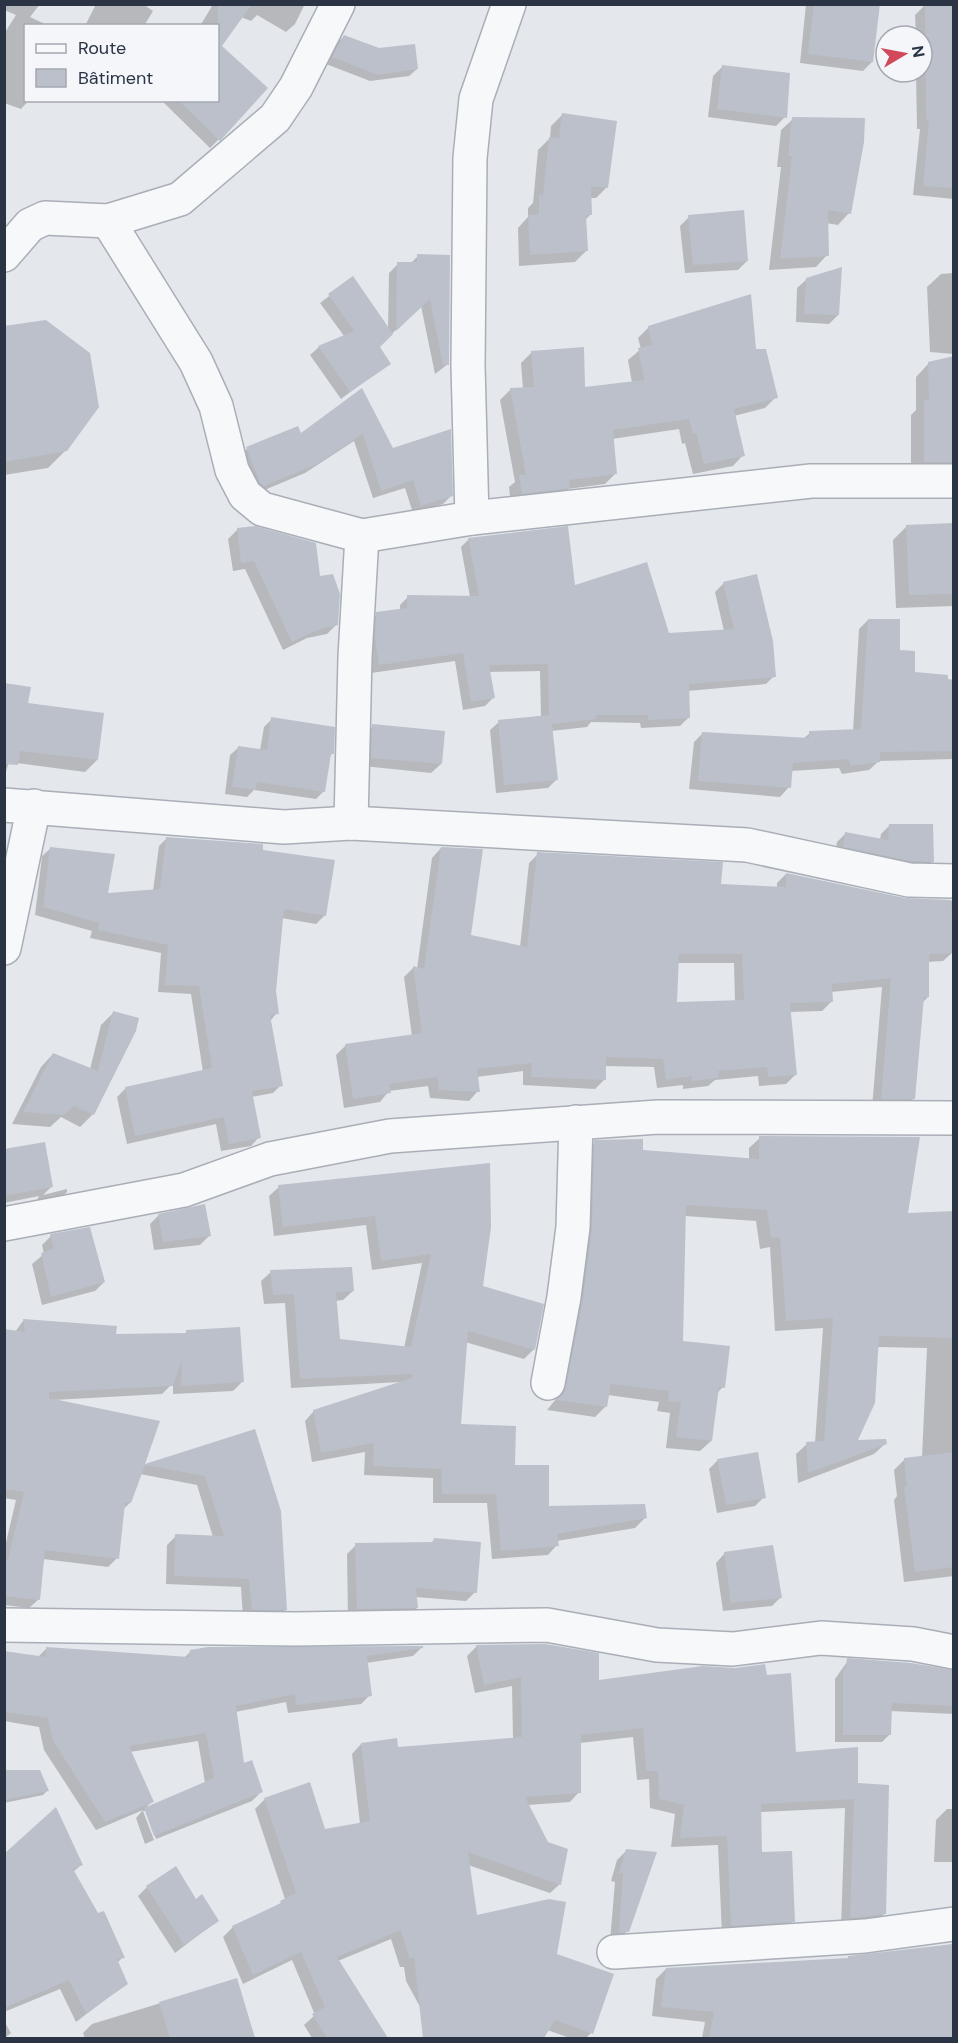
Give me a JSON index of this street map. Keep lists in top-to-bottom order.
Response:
{
  "legend": ["Route", "Bâtiment"],
  "north": "right"
}
